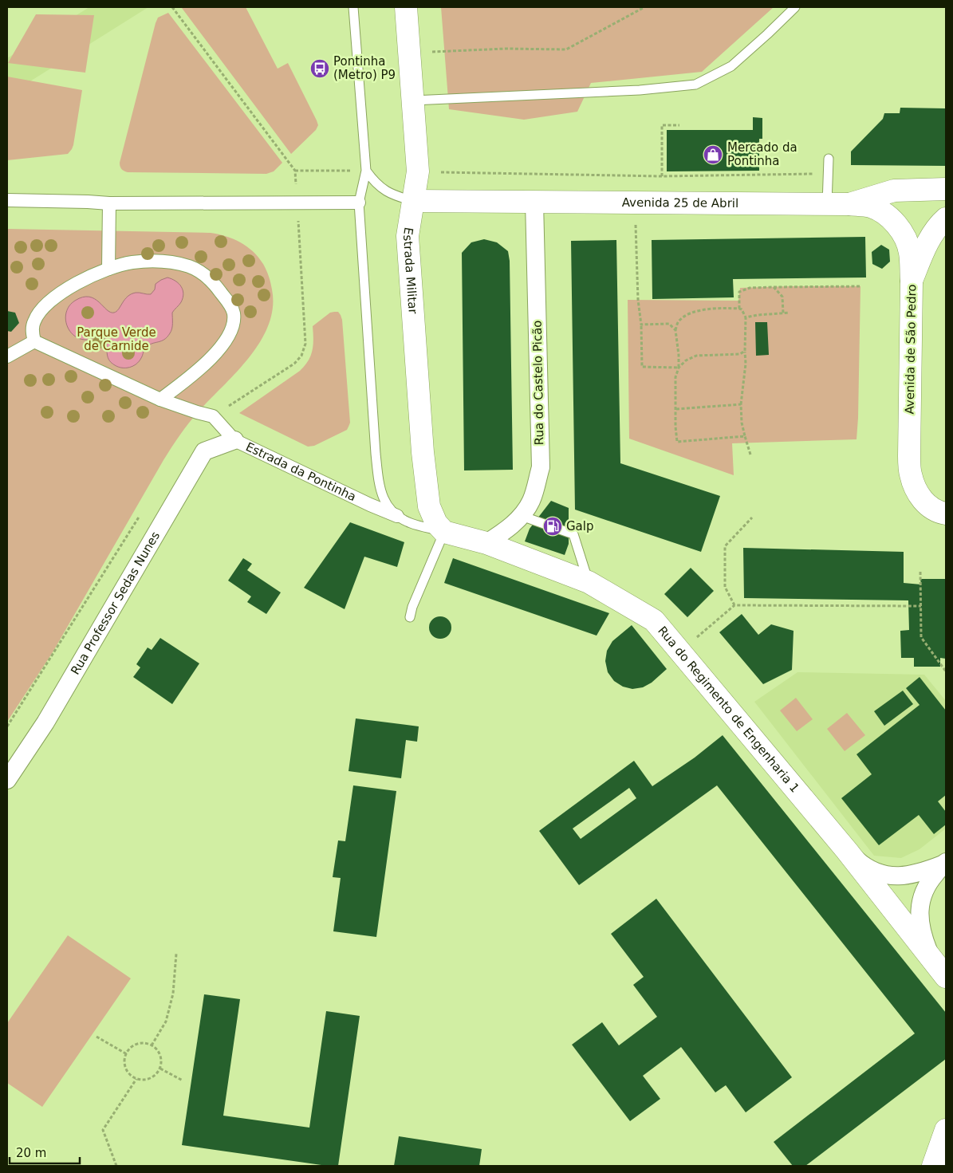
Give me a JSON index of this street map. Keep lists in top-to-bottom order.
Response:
{
  "streets": {
    "main road": [
      "Avenida 25 de Abril",
      "Estrada Militar",
      "Avenida de São Pedro",
      "Rua do Regimento de Engenharia 1"
    ],
    "street": ["Rua do Castelo Picão", "Estrada da Pontinha", "Rua Professor Sedas Nunes"]
  },
  "crossings": [
    ["Avenida 25 de Abril", "Estrada Militar"],
    ["Avenida 25 de Abril", "Avenida de São Pedro"],
    ["Avenida 25 de Abril", "Rua do Castelo Picão"],
    ["Estrada Militar", "Rua do Regimento de Engenharia 1"],
    ["Rua do Castelo Picão", "Rua do Regimento de Engenharia 1"],
    ["Estrada da Pontinha", "Rua Professor Sedas Nunes"]
  ],
  "parks": ["Parque Verde de Carnide"],
  "places": {
    "bus stop": ["Pontinha (Metro) P9"],
    "shop": ["Mercado da Pontinha"],
    "fuel station": ["Galp"]
  },
  "scale_bar": "20 m"
}
